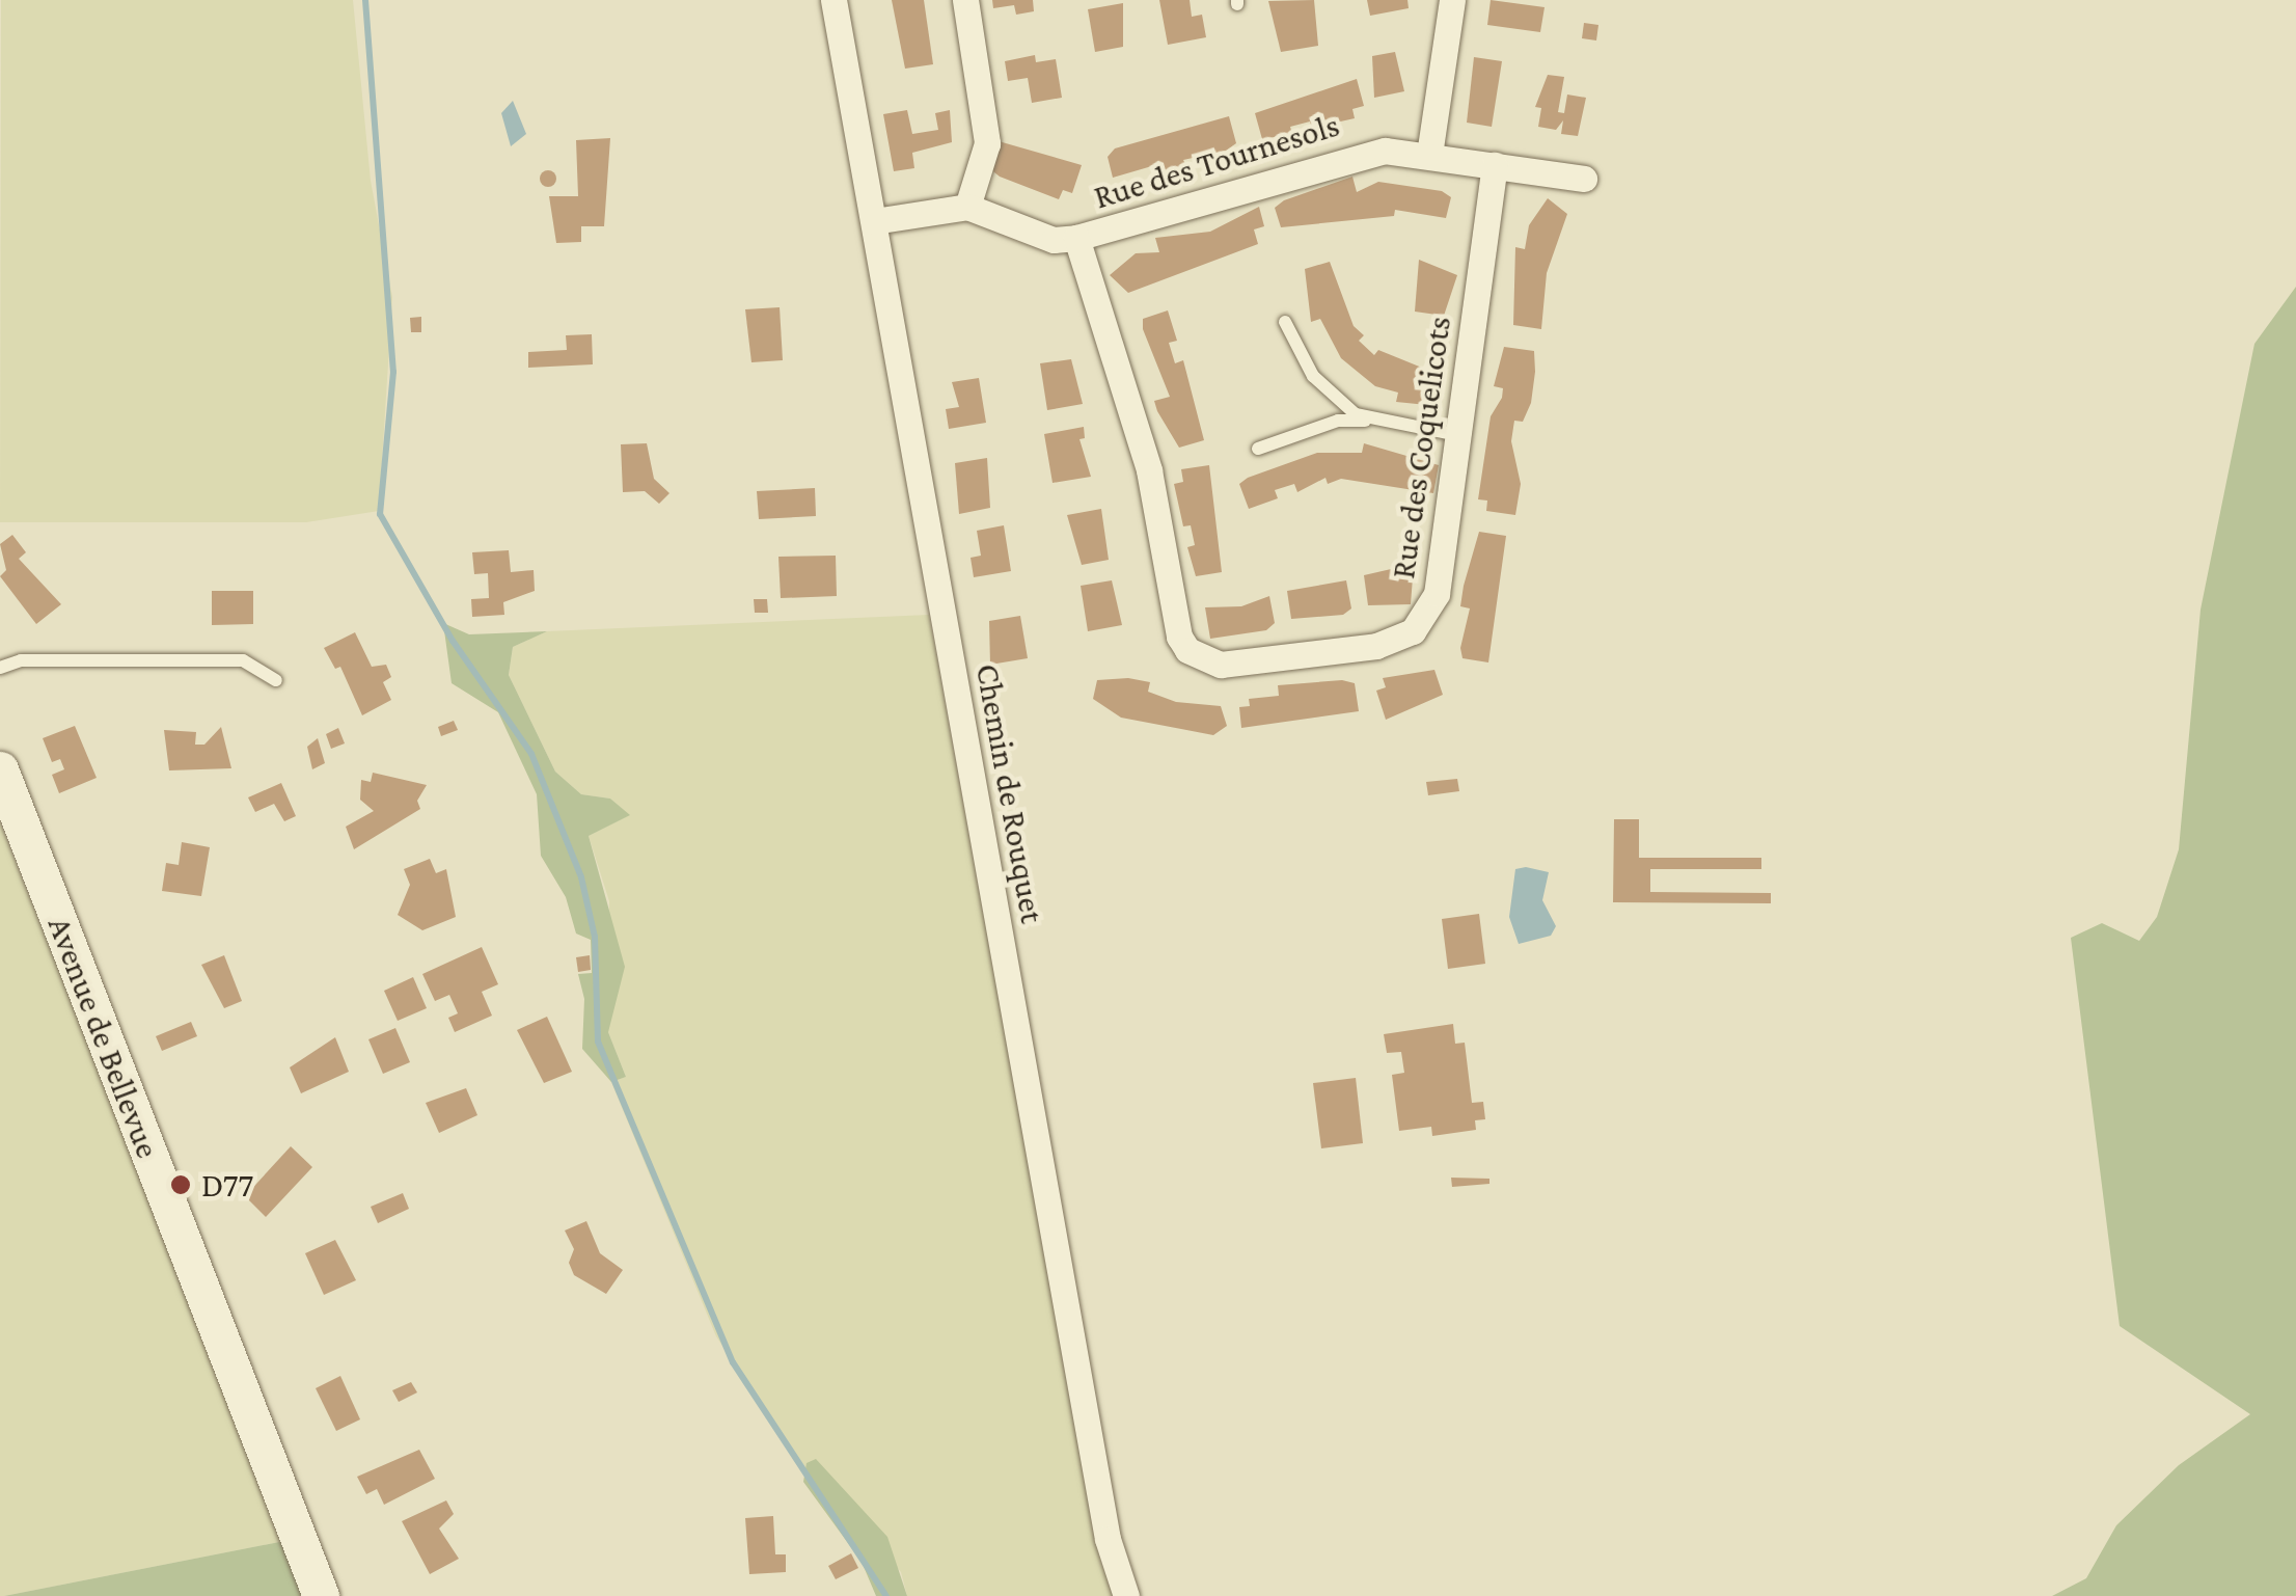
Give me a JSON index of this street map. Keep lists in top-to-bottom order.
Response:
{
  "streets": {
    "street": [
      "Rue des Tournesols",
      "Rue des Coquelicots",
      "Chemin de Rouquet",
      "Avenue de Bellevue"
    ]
  },
  "crossings": [
    ["Rue des Tournesols", "Rue des Coquelicots"],
    ["Rue des Tournesols", "Chemin de Rouquet"]
  ],
  "places": ["D77"]
}
